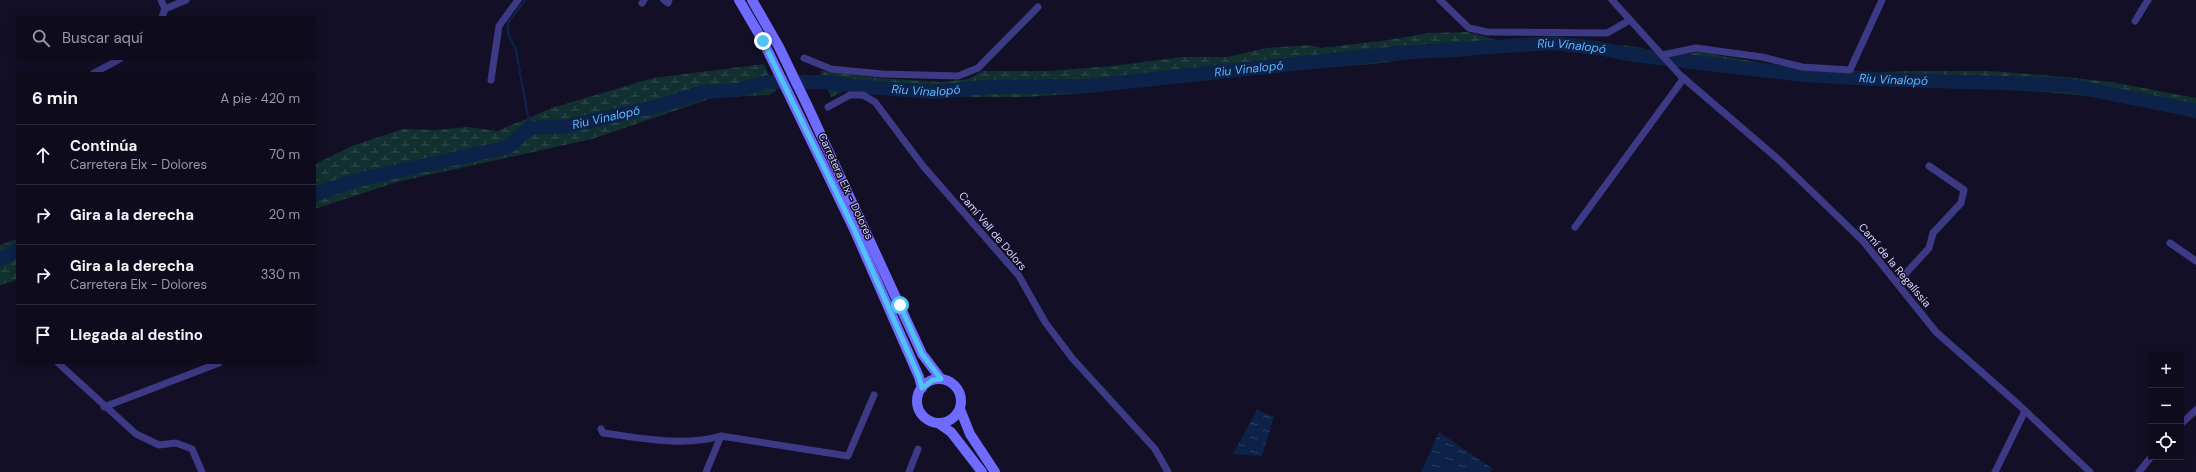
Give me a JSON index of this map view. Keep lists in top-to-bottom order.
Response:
{
  "streets": {
    "main road": ["Carretera Elx - Dolores"],
    "street": ["Camí Vell de Dolors", "Camí de la Regalíssia"]
  },
  "water": ["Riu Vinalopó"],
  "page": {
    "search": "Buscar aquí",
    "heading": ["6 min", "A pie · 420 m"],
    "list": [
      ["Continúa", "Carretera Elx - Dolores", "70 m"],
      ["Gira a la derecha", "20 m"],
      ["Gira a la derecha", "Carretera Elx - Dolores", "330 m"],
      "Llegada al destino"
    ],
    "map_buttons": ["+", "−"]
  }
}
